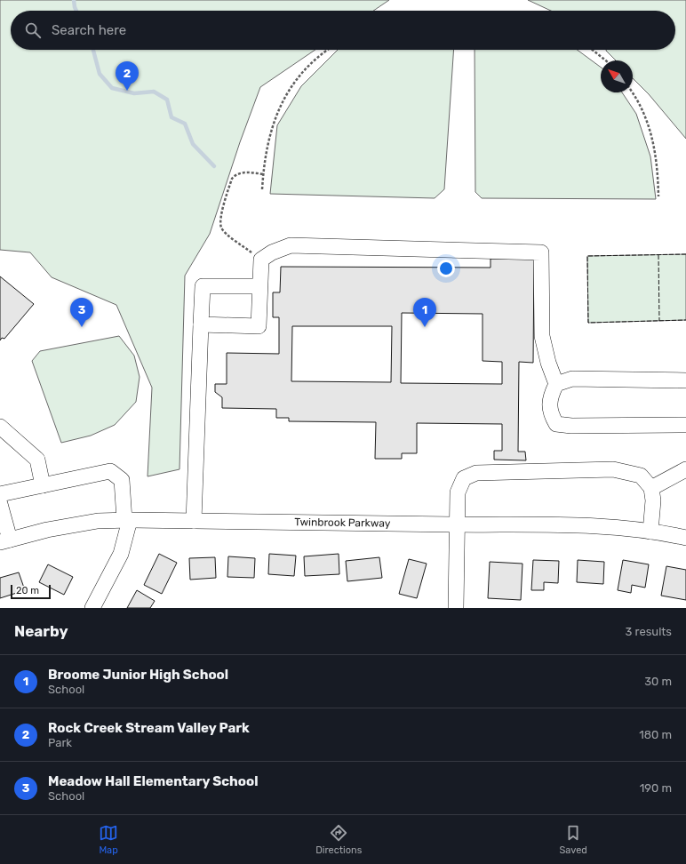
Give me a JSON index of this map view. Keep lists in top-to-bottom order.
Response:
{
  "streets": {
    "street": ["Twinbrook Parkway"]
  },
  "scale_bar": "20 m",
  "north": "top left",
  "page": {
    "search": "Search here",
    "pins": ["2", "1", "3"],
    "scale": "20 m",
    "heading": ["Nearby", "3 results"],
    "list": [
      {
        "mark": "1",
        "name": "Broome Junior High School",
        "note": "School",
        "value": "30 m"
      },
      {
        "mark": "2",
        "name": "Rock Creek Stream Valley Park",
        "note": "Park",
        "value": "180 m"
      },
      {
        "mark": "3",
        "name": "Meadow Hall Elementary School",
        "note": "School",
        "value": "190 m"
      }
    ],
    "nav": ["Map", "Directions", "Saved"]
  }
}
